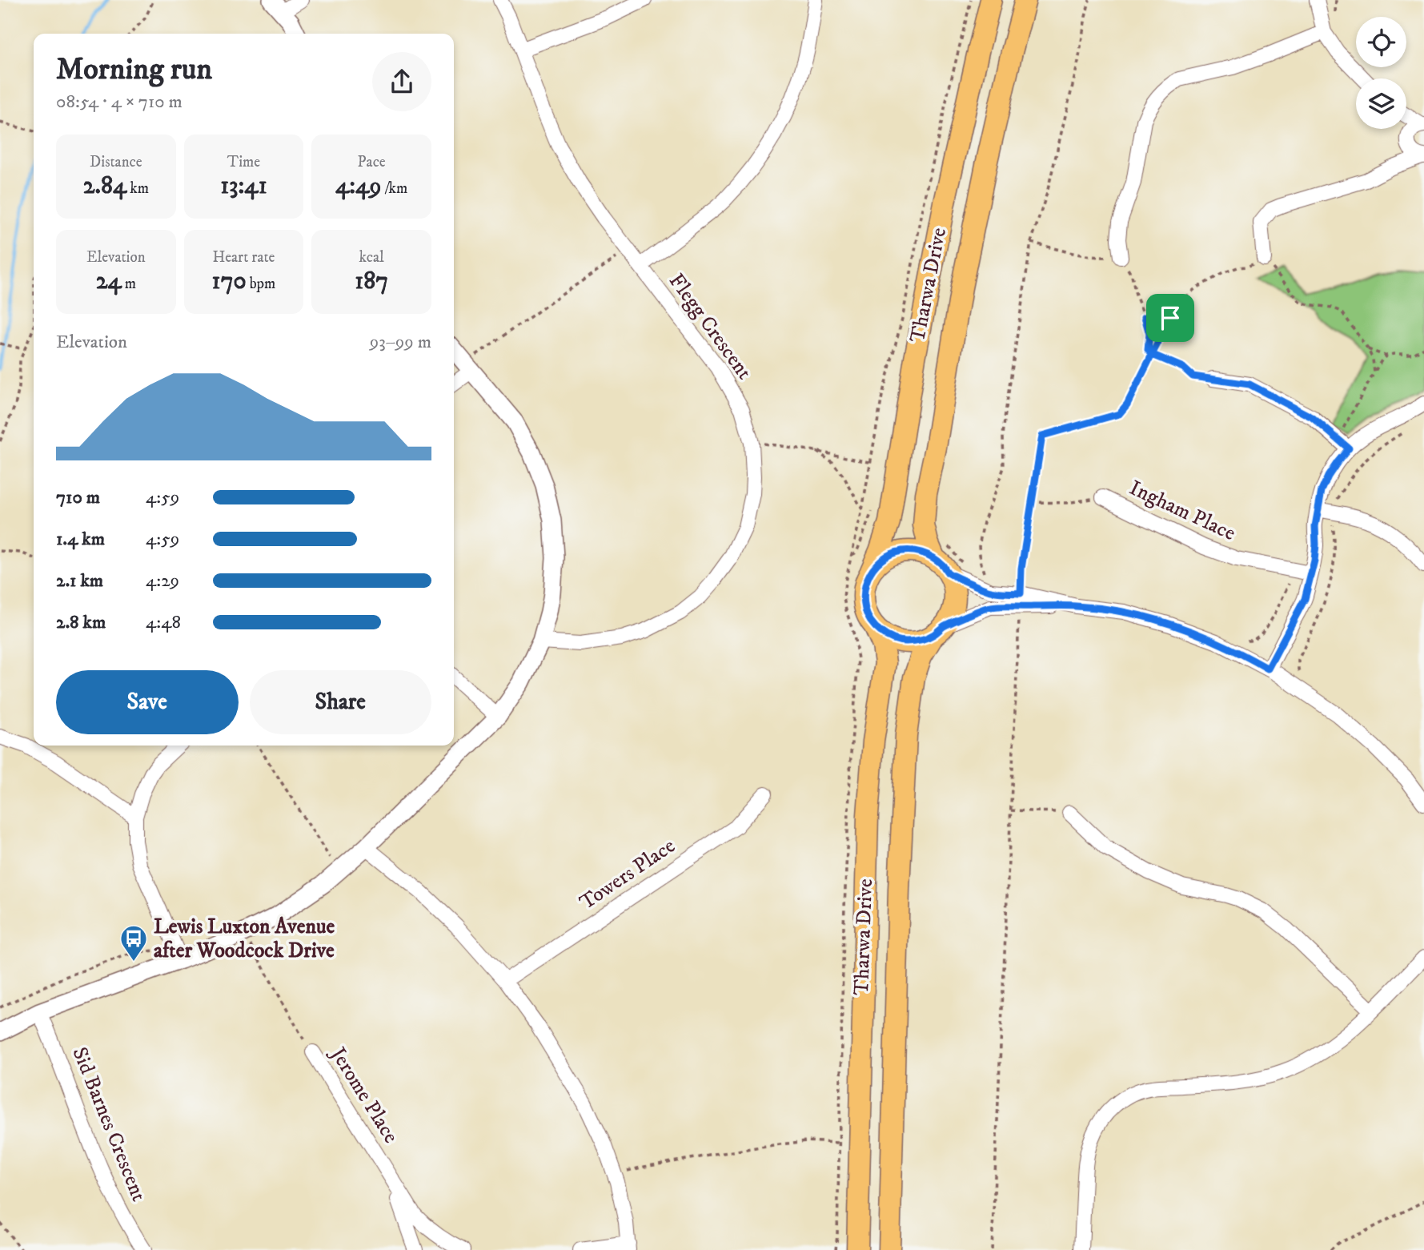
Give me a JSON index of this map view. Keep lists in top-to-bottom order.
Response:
{
  "streets": {
    "main road": ["Tharwa Drive"],
    "street": [
      "Flegg Crescent",
      "Ingham Place",
      "Towers Place",
      "Jerome Place",
      "Sid Barnes Crescent"
    ]
  },
  "places": {
    "bus stop": ["Lewis Luxton Avenue after Woodcock Drive"]
  },
  "page": {
    "heading": ["Morning run", "08:54 · 4 × 710 m"],
    "stats": [
      ["Distance", "2.84 km"],
      ["Time", "13:41"],
      ["Pace", "4:49 /km"],
      ["Elevation", "24 m"],
      ["Heart rate", "170 bpm"],
      ["kcal", "187"]
    ],
    "chart": ["Elevation", "93–99 m"],
    "list": [
      {
        "name": "710 m",
        "note": "4:59"
      },
      {
        "name": "1.4 km",
        "note": "4:59"
      },
      {
        "name": "2.1 km",
        "note": "4:29"
      },
      {
        "name": "2.8 km",
        "note": "4:48"
      }
    ],
    "buttons": ["Save", "Share"]
  }
}
